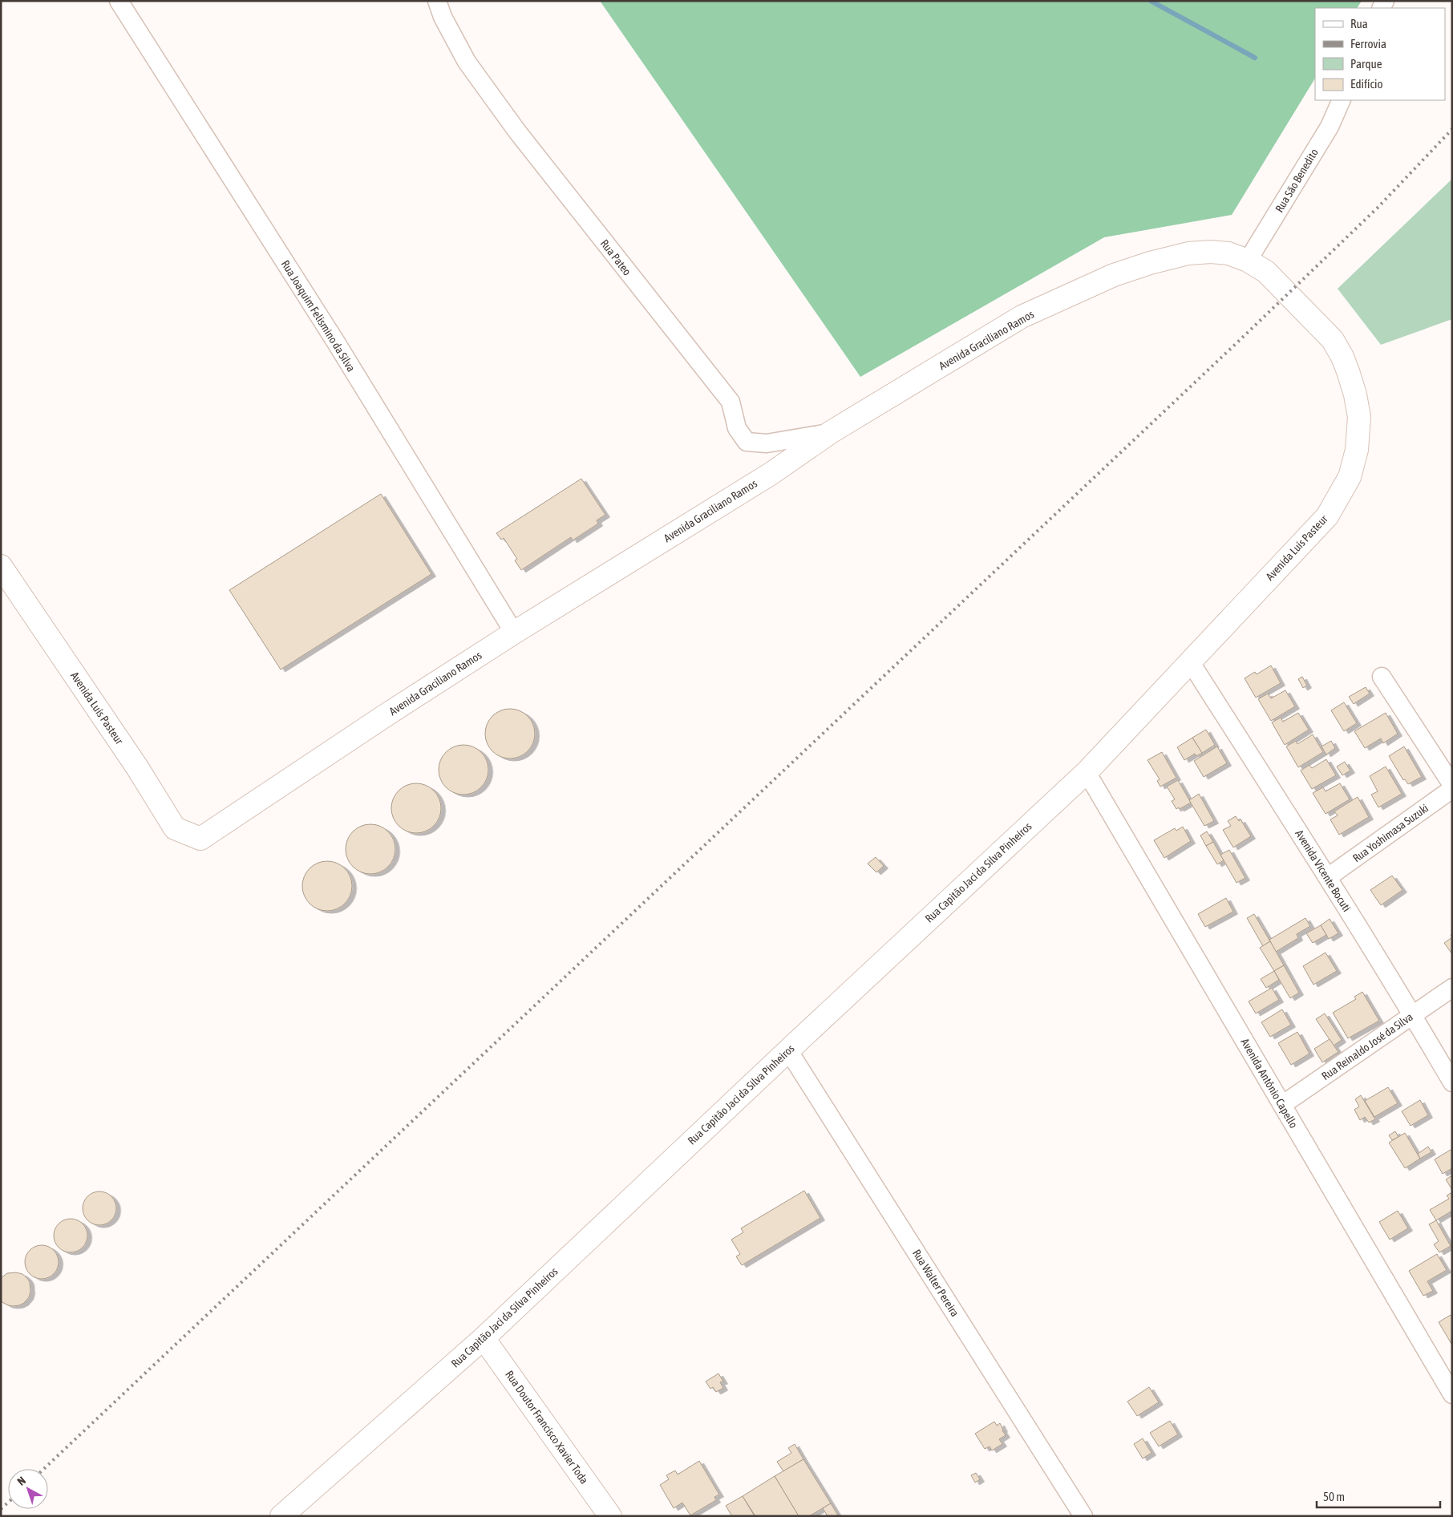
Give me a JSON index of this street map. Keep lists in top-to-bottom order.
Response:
{
  "streets": {
    "street": [
      "Rua São Benedito",
      "Rua Pateo",
      "Rua Joaquim Felismino da Silva",
      "Avenida Graciliano Ramos",
      "Avenida Luís Pasteur",
      "Rua Yoshimasa Suzuki",
      "Avenida Vicente Bocuti",
      "Rua Capitão Jaci da Silva Pinheiros",
      "Rua Reinaldo José da Silva",
      "Avenida Antônio Capello",
      "Rua Walter Pereira",
      "Rua Doutor Francisco Xavier Toda"
    ]
  },
  "crossings": [
    ["Rua São Benedito", "Avenida Graciliano Ramos"],
    ["Rua São Benedito", "Avenida Luís Pasteur"],
    ["Rua Pateo", "Avenida Graciliano Ramos"],
    ["Rua Joaquim Felismino da Silva", "Avenida Graciliano Ramos"],
    ["Avenida Graciliano Ramos", "Avenida Luís Pasteur"],
    ["Avenida Luís Pasteur", "Avenida Vicente Bocuti"],
    ["Avenida Luís Pasteur", "Rua Capitão Jaci da Silva Pinheiros"],
    ["Rua Yoshimasa Suzuki", "Avenida Vicente Bocuti"],
    ["Avenida Vicente Bocuti", "Rua Capitão Jaci da Silva Pinheiros"],
    ["Avenida Vicente Bocuti", "Rua Reinaldo José da Silva"],
    ["Rua Capitão Jaci da Silva Pinheiros", "Avenida Antônio Capello"],
    ["Rua Capitão Jaci da Silva Pinheiros", "Rua Walter Pereira"],
    ["Rua Capitão Jaci da Silva Pinheiros", "Rua Doutor Francisco Xavier Toda"],
    ["Rua Reinaldo José da Silva", "Avenida Antônio Capello"]
  ],
  "legend": [
    "Rua",
    "Ferrovia",
    "Parque",
    "Edifício"
  ],
  "scale_bar": "50 m",
  "north": "top left"
}
